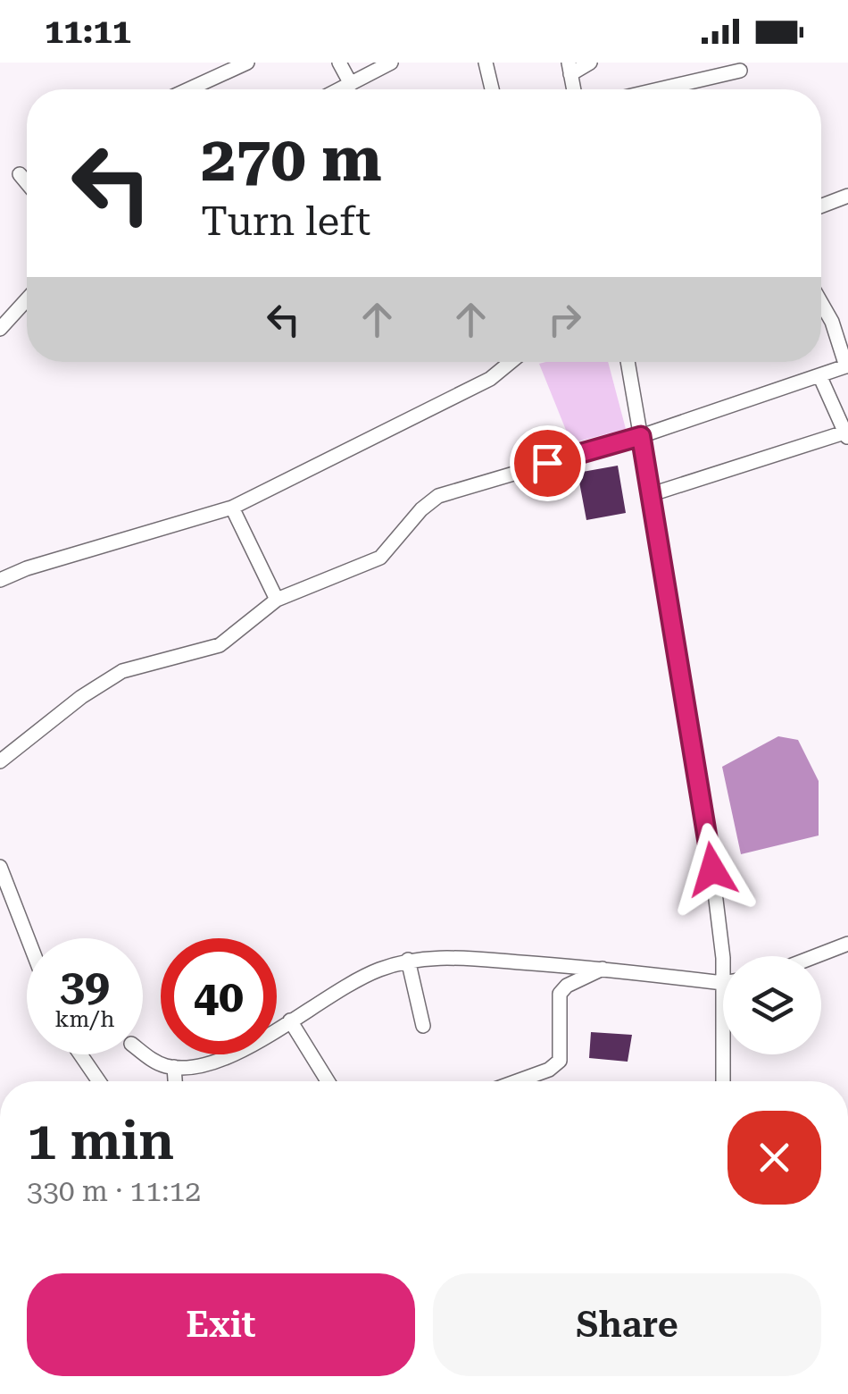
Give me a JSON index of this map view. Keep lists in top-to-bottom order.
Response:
{
  "page": {
    "status": "11:11",
    "turn": ["270 m", "Turn left"],
    "speed": "39 km/h",
    "limit": "40",
    "heading": ["1 min", "330 m · 11:12"],
    "buttons": ["Exit", "Share"]
  }
}
